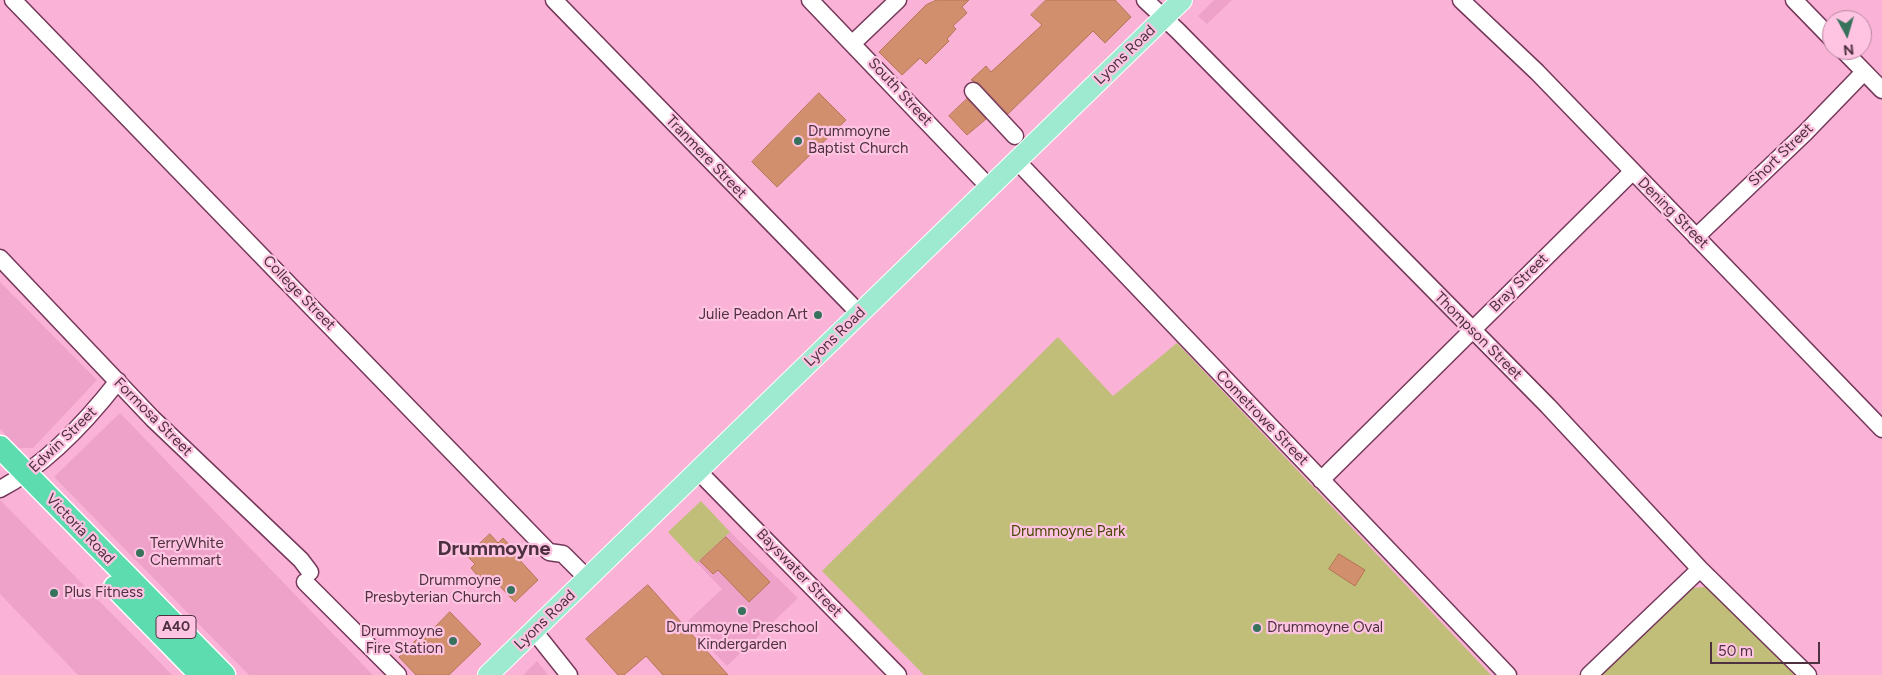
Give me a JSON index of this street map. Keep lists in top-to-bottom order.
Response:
{
  "streets": {
    "highway": ["Victoria Road", "A40"],
    "main road": ["Lyons Road"],
    "street": [
      "South Street",
      "Short Street",
      "Tranmere Street",
      "Dening Street",
      "Bray Street",
      "College Street",
      "Thompson Street",
      "Formosa Street",
      "Cometrowe Street",
      "Edwin Street",
      "Bayswater Street"
    ]
  },
  "crossings": [
    ["Lyons Road", "South Street"],
    ["Lyons Road", "Tranmere Street"],
    ["Lyons Road", "College Street"],
    ["Lyons Road", "Thompson Street"],
    ["Lyons Road", "Cometrowe Street"],
    ["Lyons Road", "Bayswater Street"],
    ["Short Street", "Dening Street"],
    ["Dening Street", "Bray Street"],
    ["Bray Street", "Thompson Street"],
    ["Bray Street", "Cometrowe Street"],
    ["Formosa Street", "Edwin Street"],
    ["Edwin Street", "Victoria Road"]
  ],
  "districts": ["Drummoyne"],
  "parks": ["Drummoyne Park"],
  "places": [
    "Drummoyne Baptist Church",
    "Julie Peadon Art",
    "TerryWhite Chemmart",
    "Drummoyne Presbyterian Church",
    "Plus Fitness",
    "Drummoyne Preschool Kindergarden",
    "Drummoyne Oval",
    "Drummoyne Fire Station"
  ],
  "scale_bar": "50 m",
  "north": "bottom"
}
